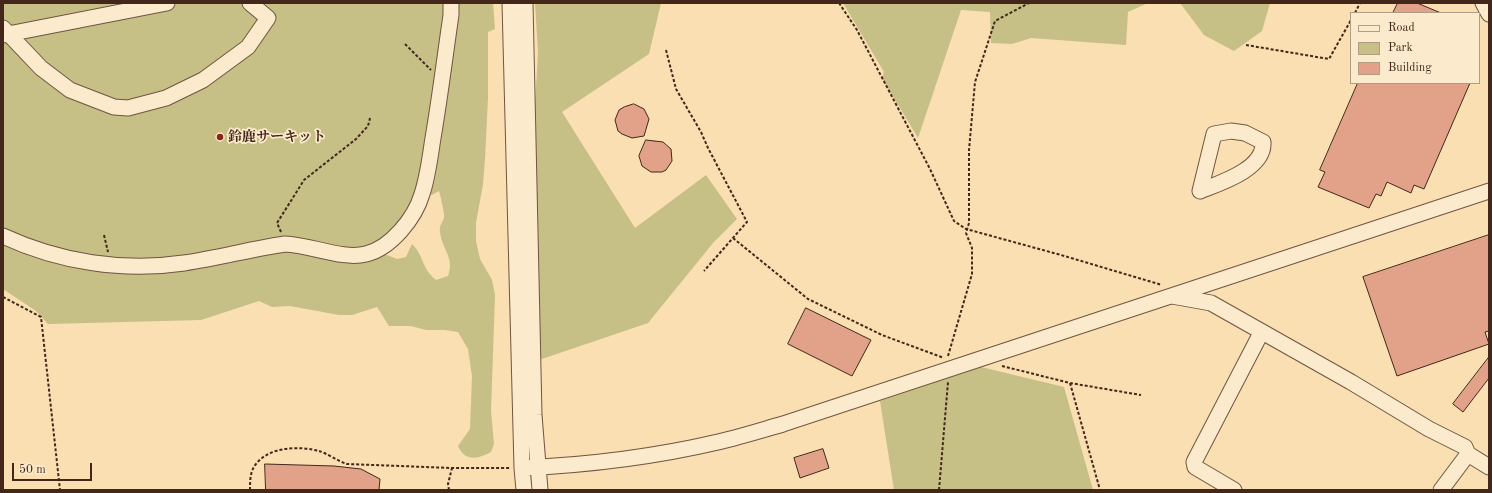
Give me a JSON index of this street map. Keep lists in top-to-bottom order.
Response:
{
  "places": ["鈴鹿サーキット"],
  "legend": ["Road", "Park", "Building"],
  "scale_bar": "50 m"
}
